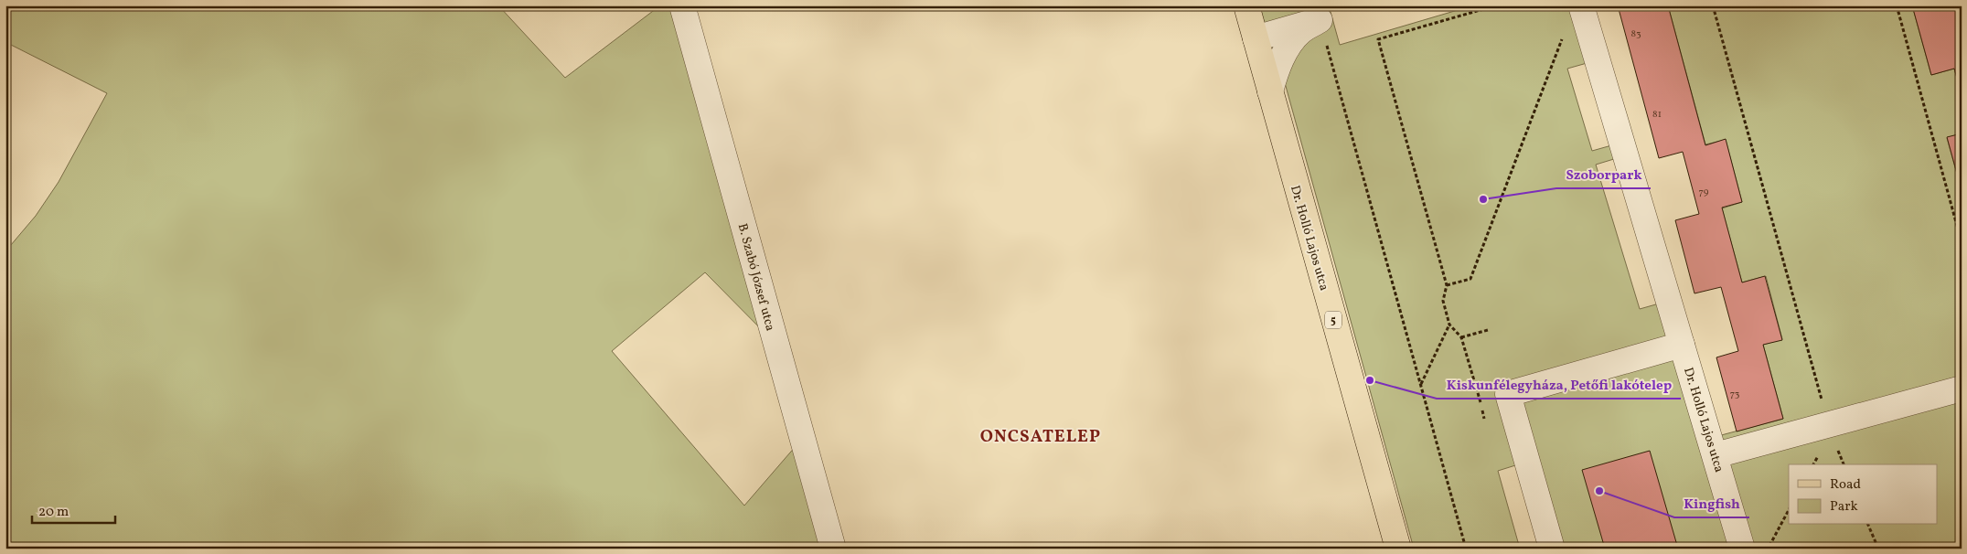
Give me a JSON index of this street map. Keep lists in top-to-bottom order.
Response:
{
  "streets": {
    "main road": ["Dr. Holló Lajos utca", "5"],
    "street": ["B. Szabó József utca"]
  },
  "districts": ["ONCSATELEP"],
  "places": ["Szoborpark", "Kiskunfélegyháza, Petőfi lakótelep", "Kingfish"],
  "house_numbers": [
    "83",
    "81",
    "79",
    "73"
  ],
  "legend": ["Road", "Park"],
  "scale_bar": "20 m"
}
